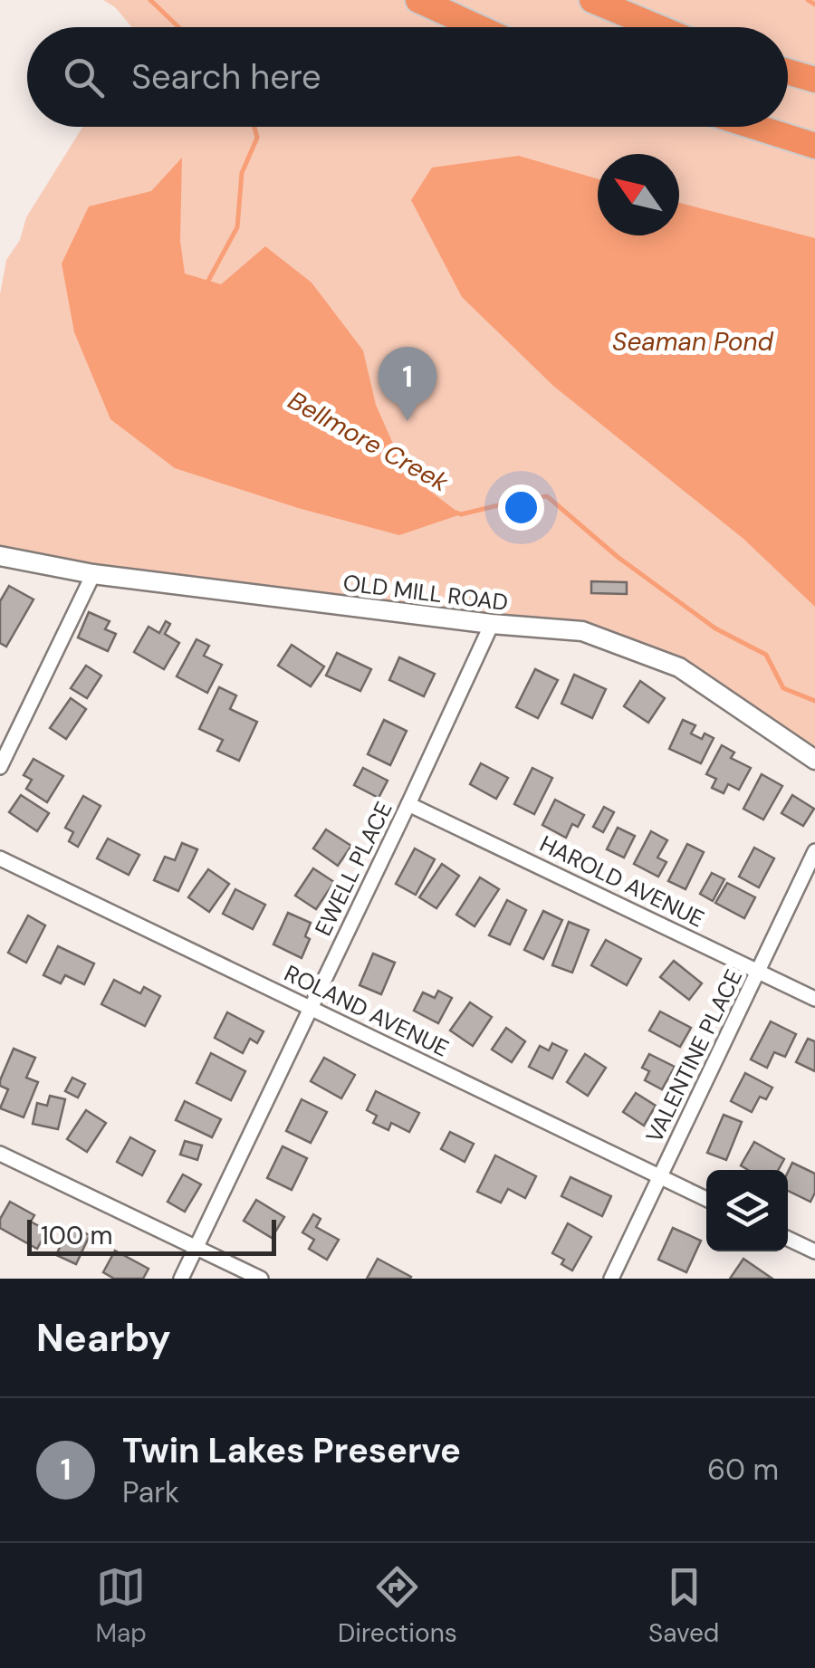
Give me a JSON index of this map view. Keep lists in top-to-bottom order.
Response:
{
  "streets": {
    "street": [
      "OLD MILL ROAD",
      "EWELL PLACE",
      "HAROLD AVENUE",
      "ROLAND AVENUE",
      "VALENTINE PLACE"
    ]
  },
  "crossings": [
    ["OLD MILL ROAD", "EWELL PLACE"],
    ["EWELL PLACE", "HAROLD AVENUE"],
    ["EWELL PLACE", "ROLAND AVENUE"],
    ["HAROLD AVENUE", "VALENTINE PLACE"],
    ["ROLAND AVENUE", "VALENTINE PLACE"]
  ],
  "water": ["Seaman Pond", "Bellmore Creek"],
  "scale_bar": "100 m",
  "north": "top left",
  "page": {
    "search": "Search here",
    "pins": "1",
    "scale": "100 m",
    "heading": "Nearby",
    "list": [
      {
        "mark": "1",
        "name": "Twin Lakes Preserve",
        "note": "Park",
        "value": "60 m"
      }
    ],
    "nav": ["Map", "Directions", "Saved"]
  }
}
